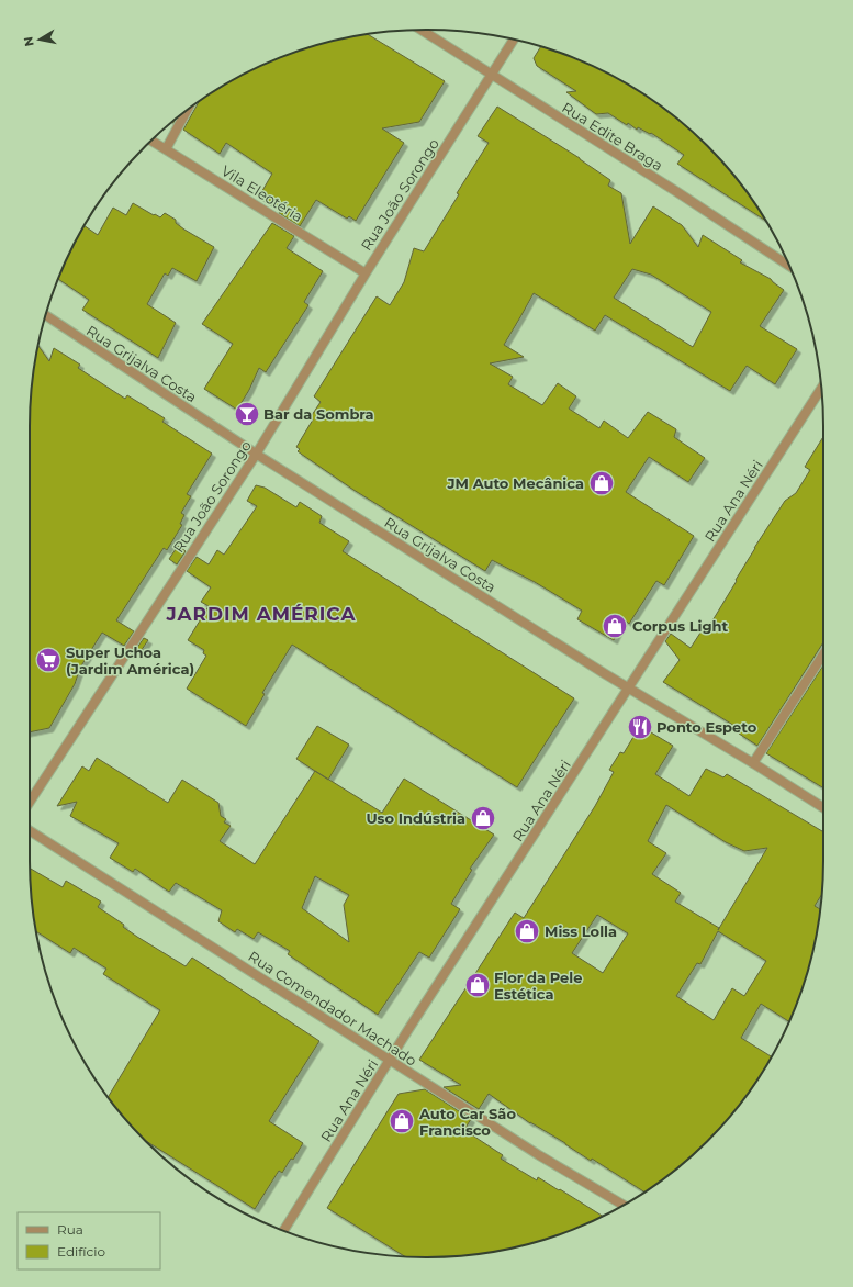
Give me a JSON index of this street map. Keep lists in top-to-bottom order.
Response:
{
  "streets": {
    "street": [
      "Rua Edite Braga",
      "Vila Eleotéria",
      "Rua João Sorongo",
      "Rua Grijalva Costa",
      "Rua Ana Néri",
      "Rua Comendador Machado"
    ]
  },
  "crossings": [
    ["Rua Edite Braga", "Rua João Sorongo"],
    ["Vila Eleotéria", "Rua João Sorongo"],
    ["Rua João Sorongo", "Rua Grijalva Costa"],
    ["Rua Grijalva Costa", "Rua Ana Néri"],
    ["Rua Ana Néri", "Rua Comendador Machado"]
  ],
  "districts": ["JARDIM AMÉRICA"],
  "places": {
    "bar": ["Bar da Sombra"],
    "shop": [
      "JM Auto Mecânica",
      "Corpus Light",
      "Uso Indústria",
      "Miss Lolla",
      "Flor da Pele Estética",
      "Auto Car São Francisco"
    ],
    "supermarket": ["Super Uchoa (Jardim América)"],
    "restaurant": ["Ponto Espeto"]
  },
  "legend": ["Rua", "Edifício"],
  "north": "left"
}
